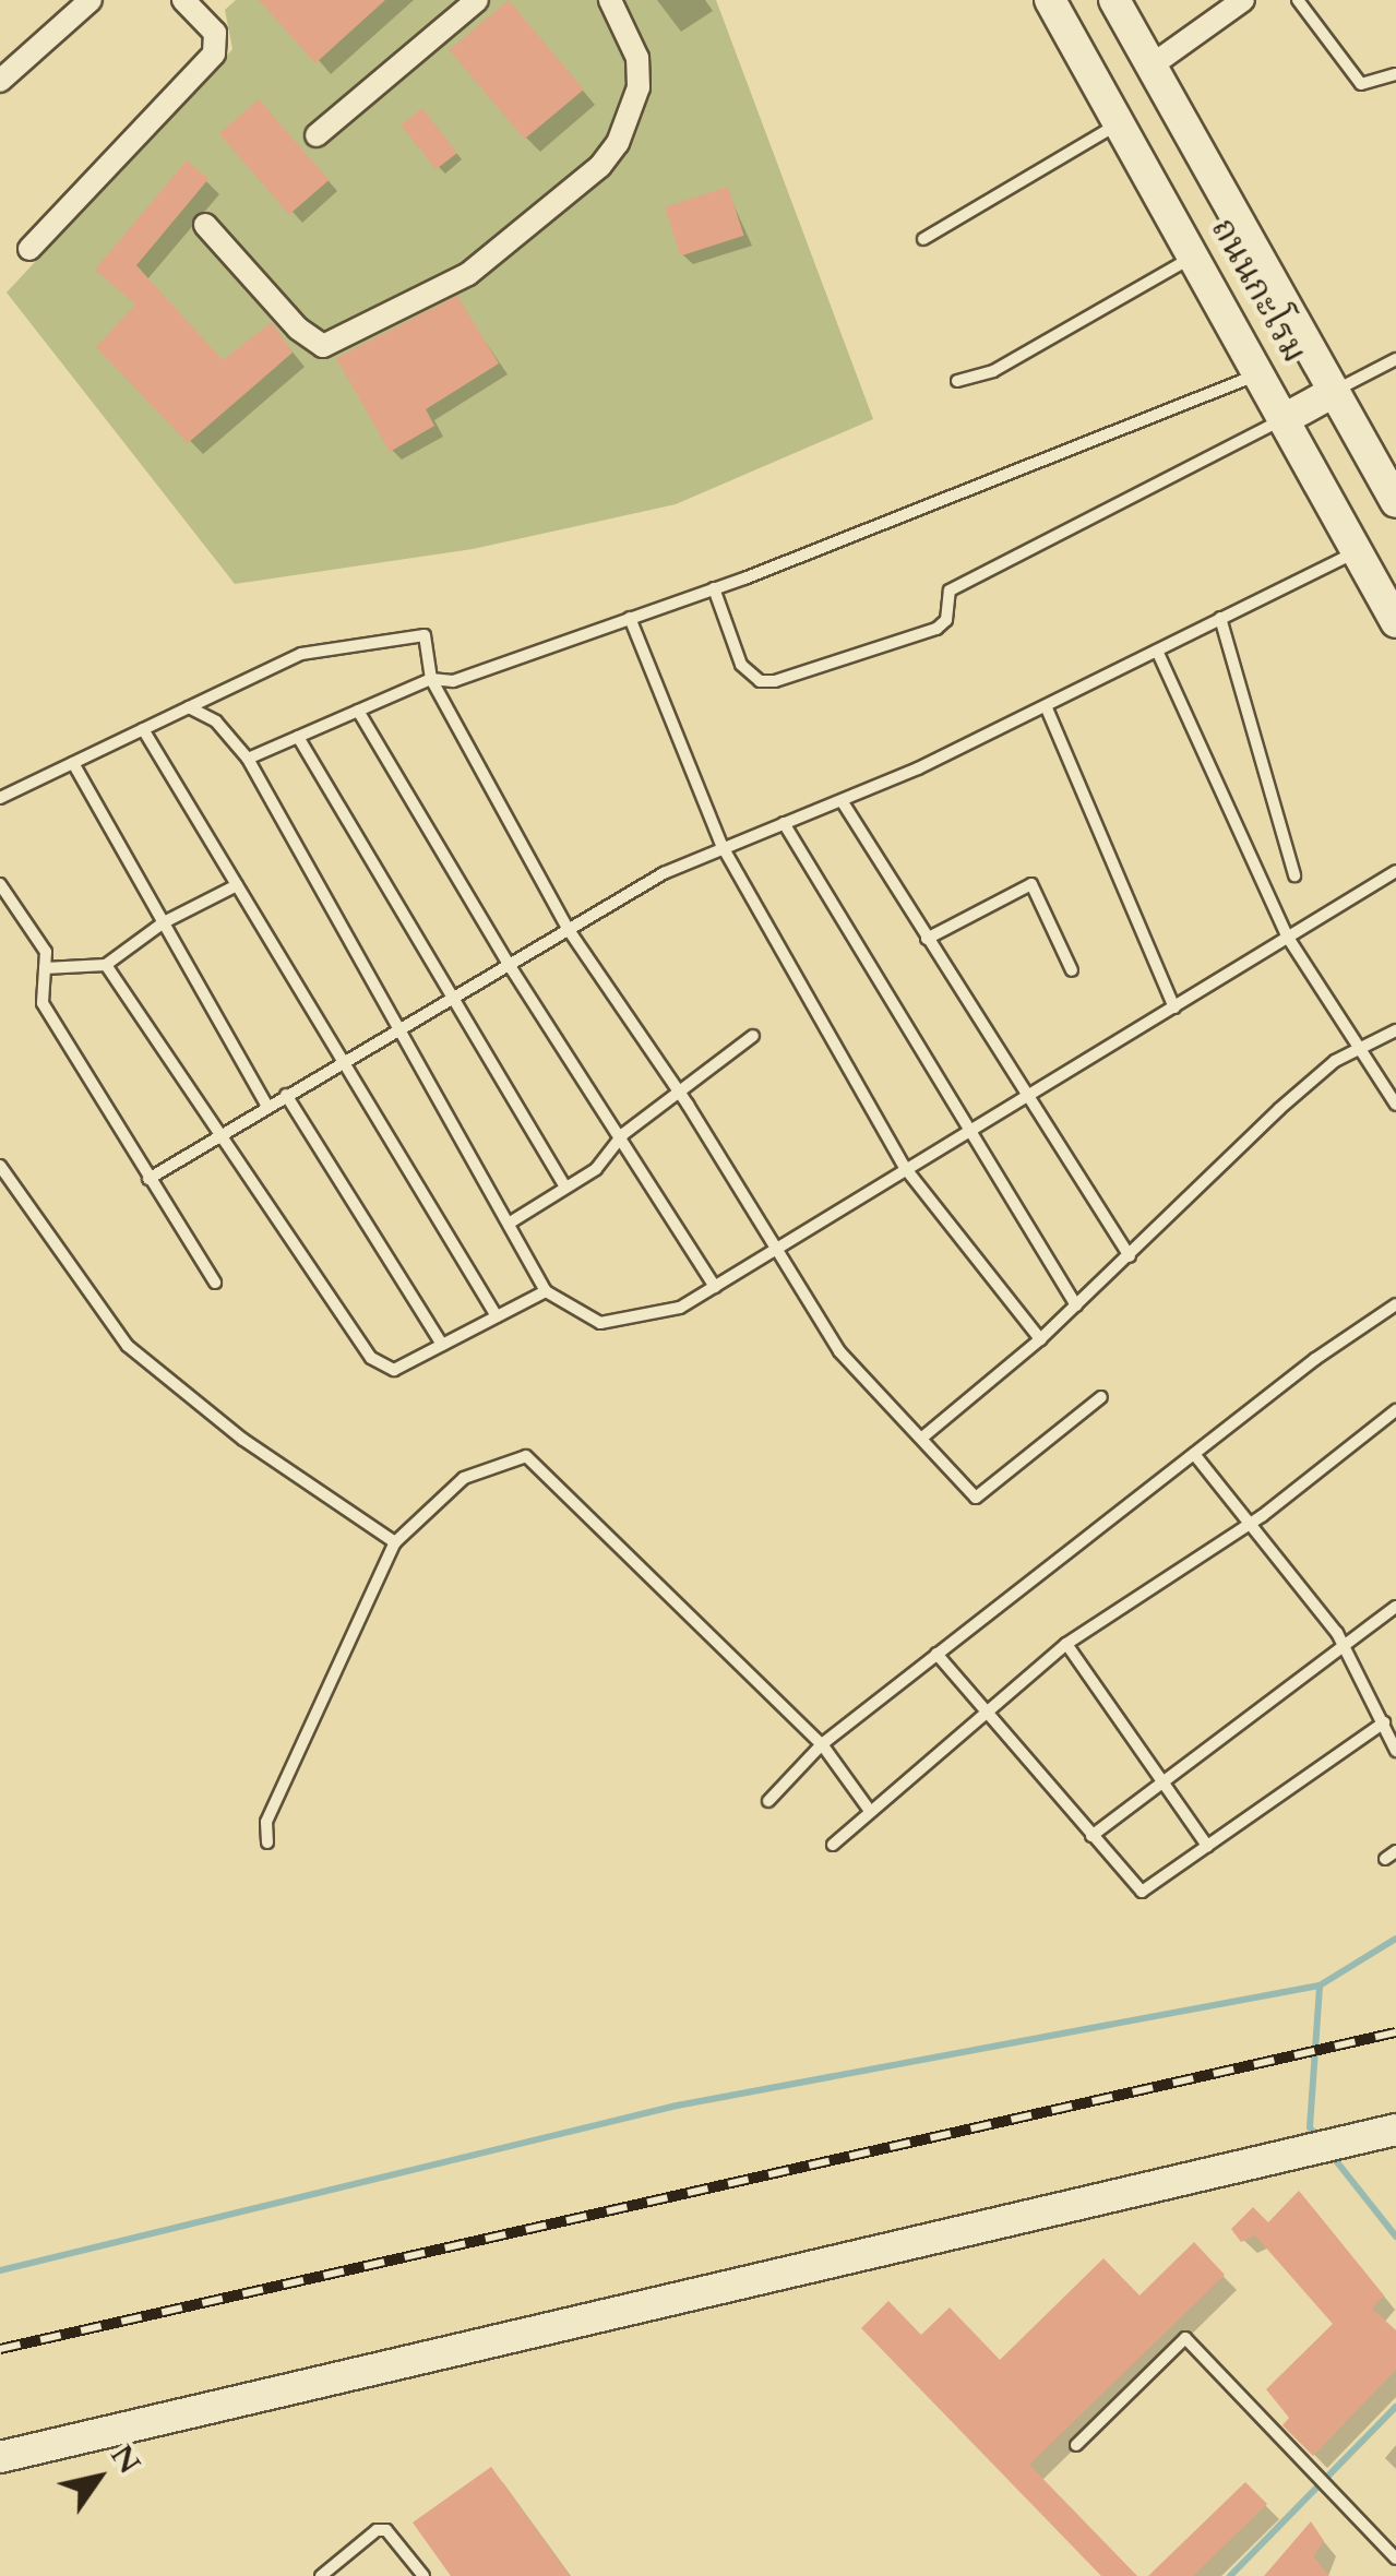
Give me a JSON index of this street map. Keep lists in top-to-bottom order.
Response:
{
  "streets": {
    "main road": ["ถนนกะโรม"]
  },
  "north": "top right"
}
